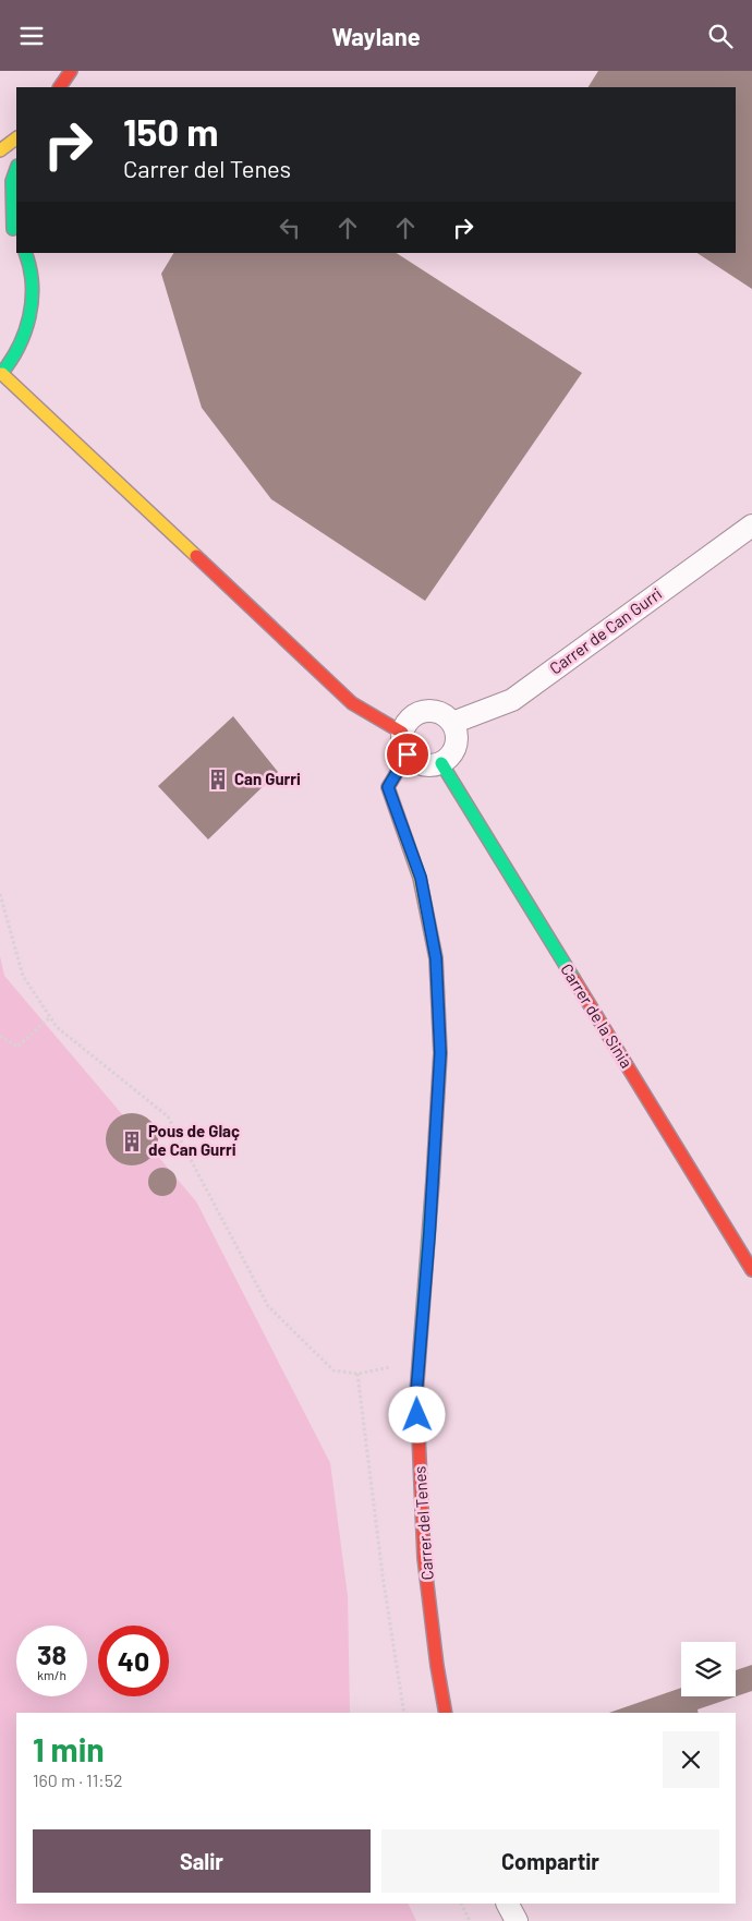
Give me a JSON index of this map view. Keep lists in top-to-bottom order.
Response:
{
  "streets": {
    "street": ["Carrer de Can Gurri", "Carrer de la Sinia", "Carrer del Tenes"]
  },
  "crossings": [
    ["Carrer de Can Gurri", "Carrer de la Sinia"],
    ["Carrer de Can Gurri", "Carrer del Tenes"],
    ["Carrer de la Sinia", "Carrer del Tenes"]
  ],
  "places": {
    "building": ["Can Gurri", "Pous de Glaç de Can Gurri"]
  },
  "page": {
    "header": "Waylane",
    "turn": ["150 m", "Carrer del Tenes"],
    "speed": "38 km/h",
    "limit": "40",
    "heading": ["1 min", "160 m · 11:52"],
    "buttons": ["Salir", "Compartir"]
  }
}
